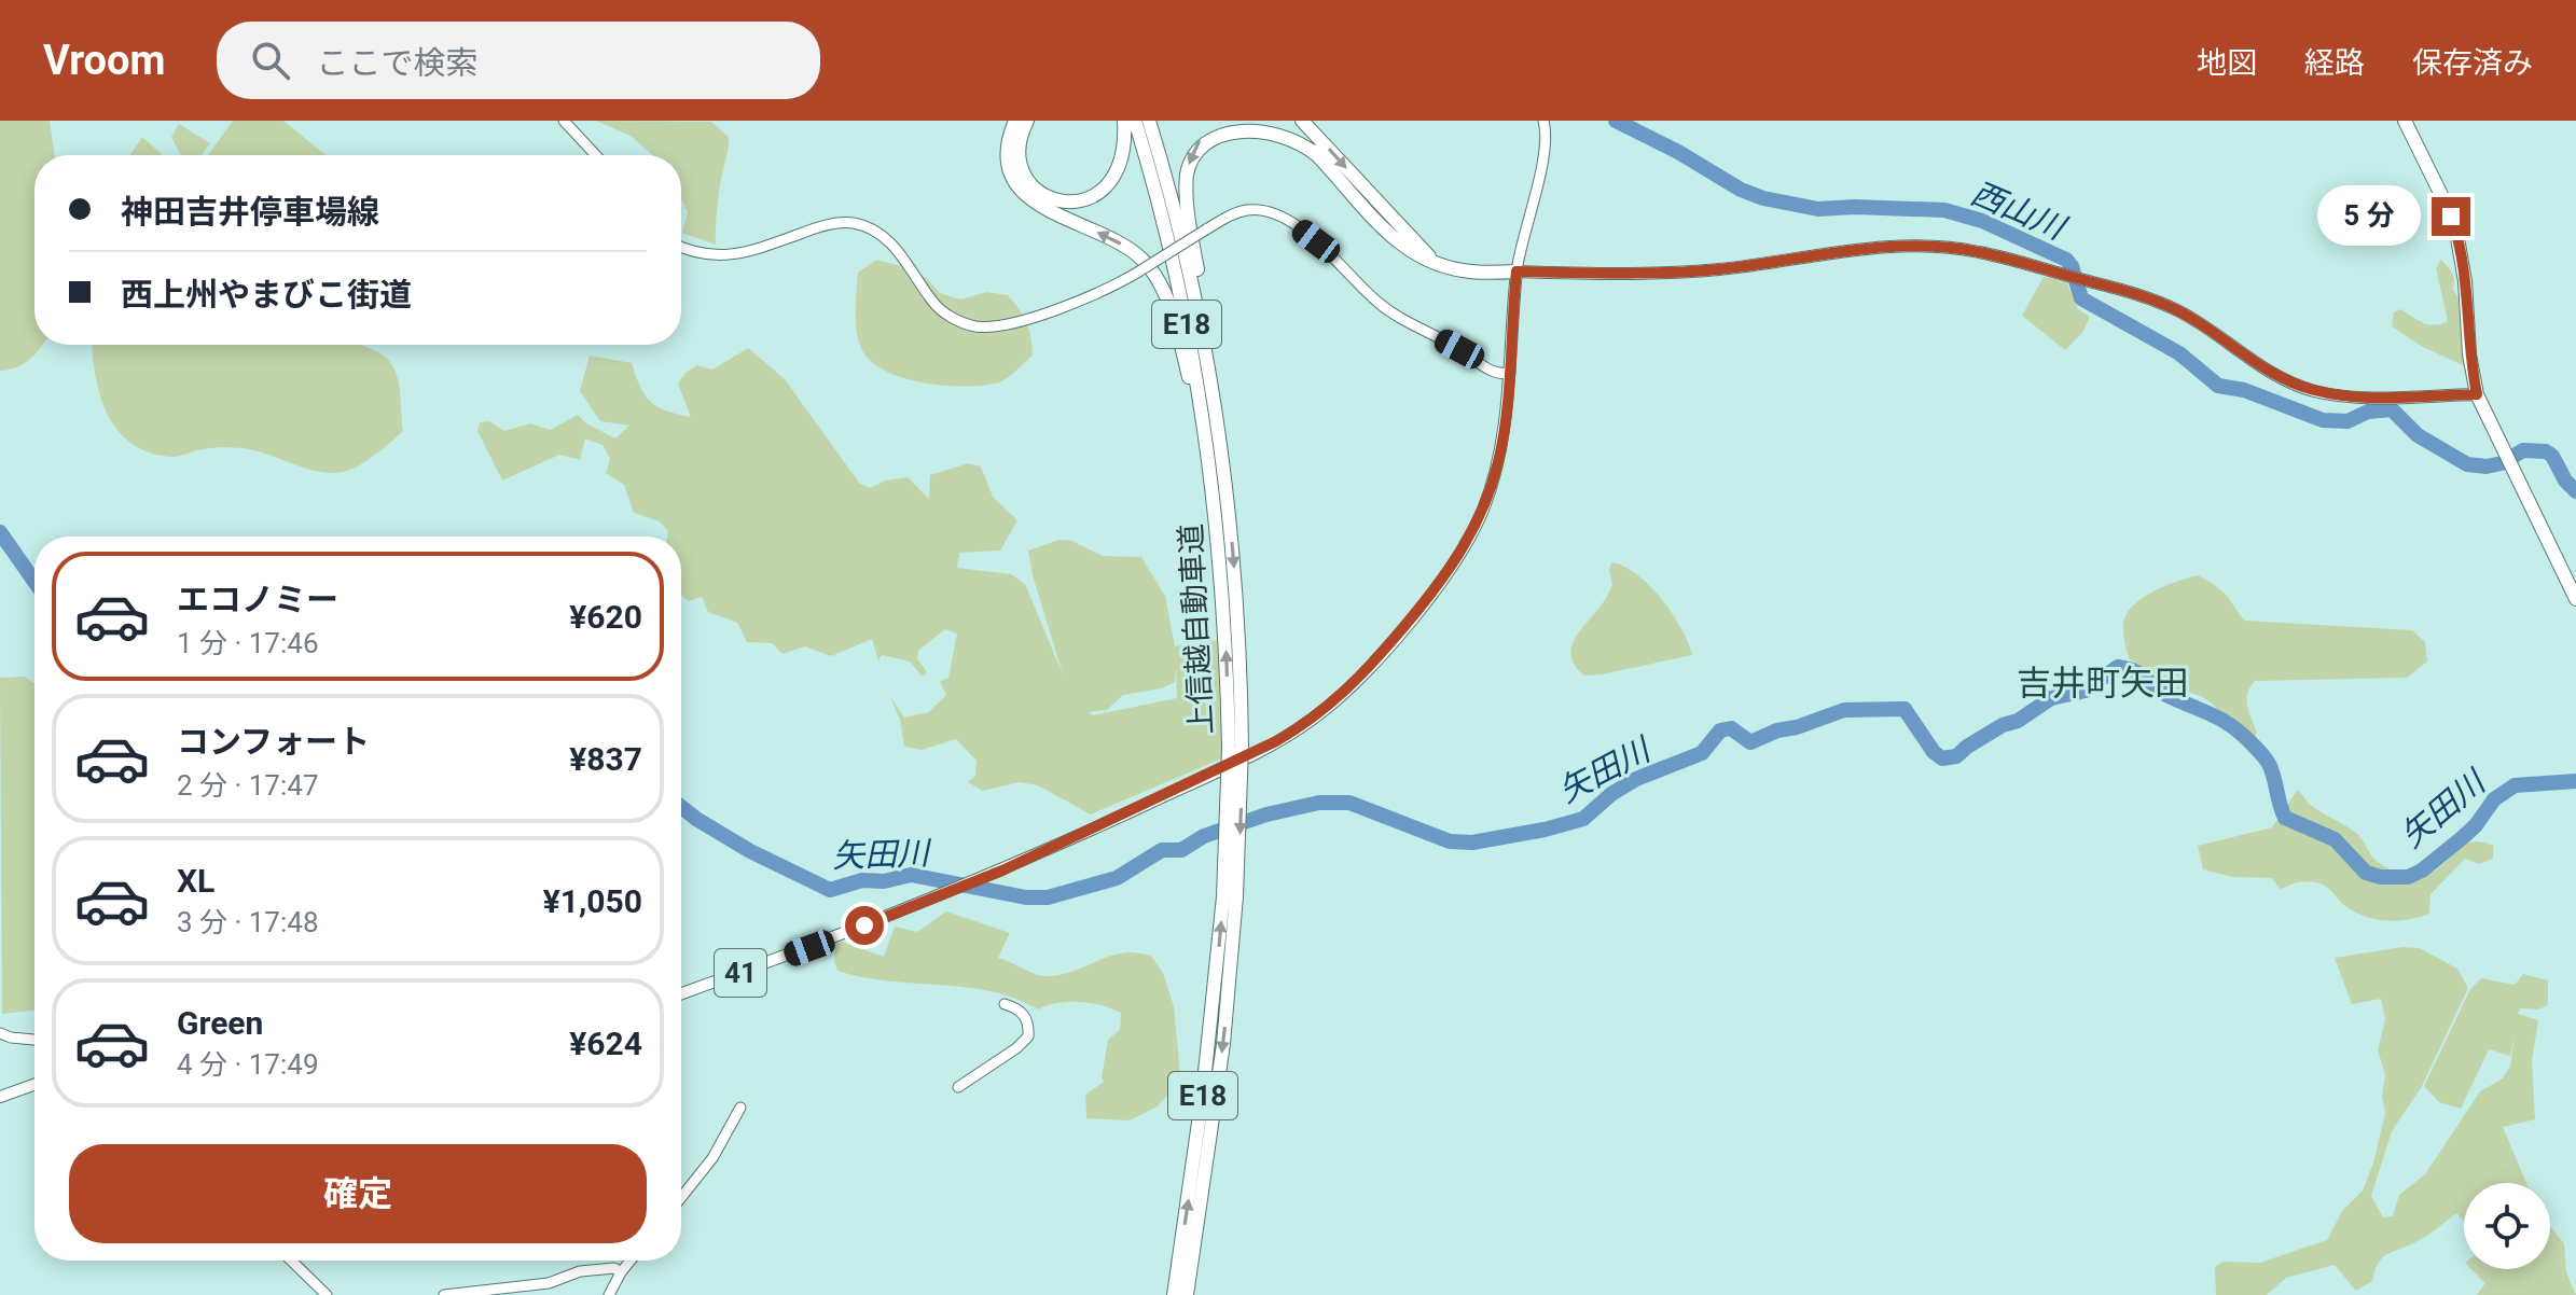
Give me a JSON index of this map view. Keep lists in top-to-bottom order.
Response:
{
  "streets": {
    "highway": ["E18", "上信越自動車道"],
    "main road": ["41"]
  },
  "districts": ["吉井町矢田"],
  "water": ["西山川", "矢田川"],
  "page": {
    "header": "Vroom",
    "search": "ここで検索",
    "nav": ["地図", "経路", "保存済み"],
    "banner": ["神田吉井停車場線", "西上州やまびこ街道"],
    "bubble": "5 分",
    "list": [
      {
        "name": "エコノミー",
        "note": "1 分 · 17:46",
        "value": "¥620"
      },
      {
        "name": "コンフォート",
        "note": "2 分 · 17:47",
        "value": "¥837"
      },
      {
        "name": "XL",
        "note": "3 分 · 17:48",
        "value": "¥1,050"
      },
      {
        "name": "Green",
        "note": "4 分 · 17:49",
        "value": "¥624"
      }
    ],
    "buttons": "確定"
  }
}
